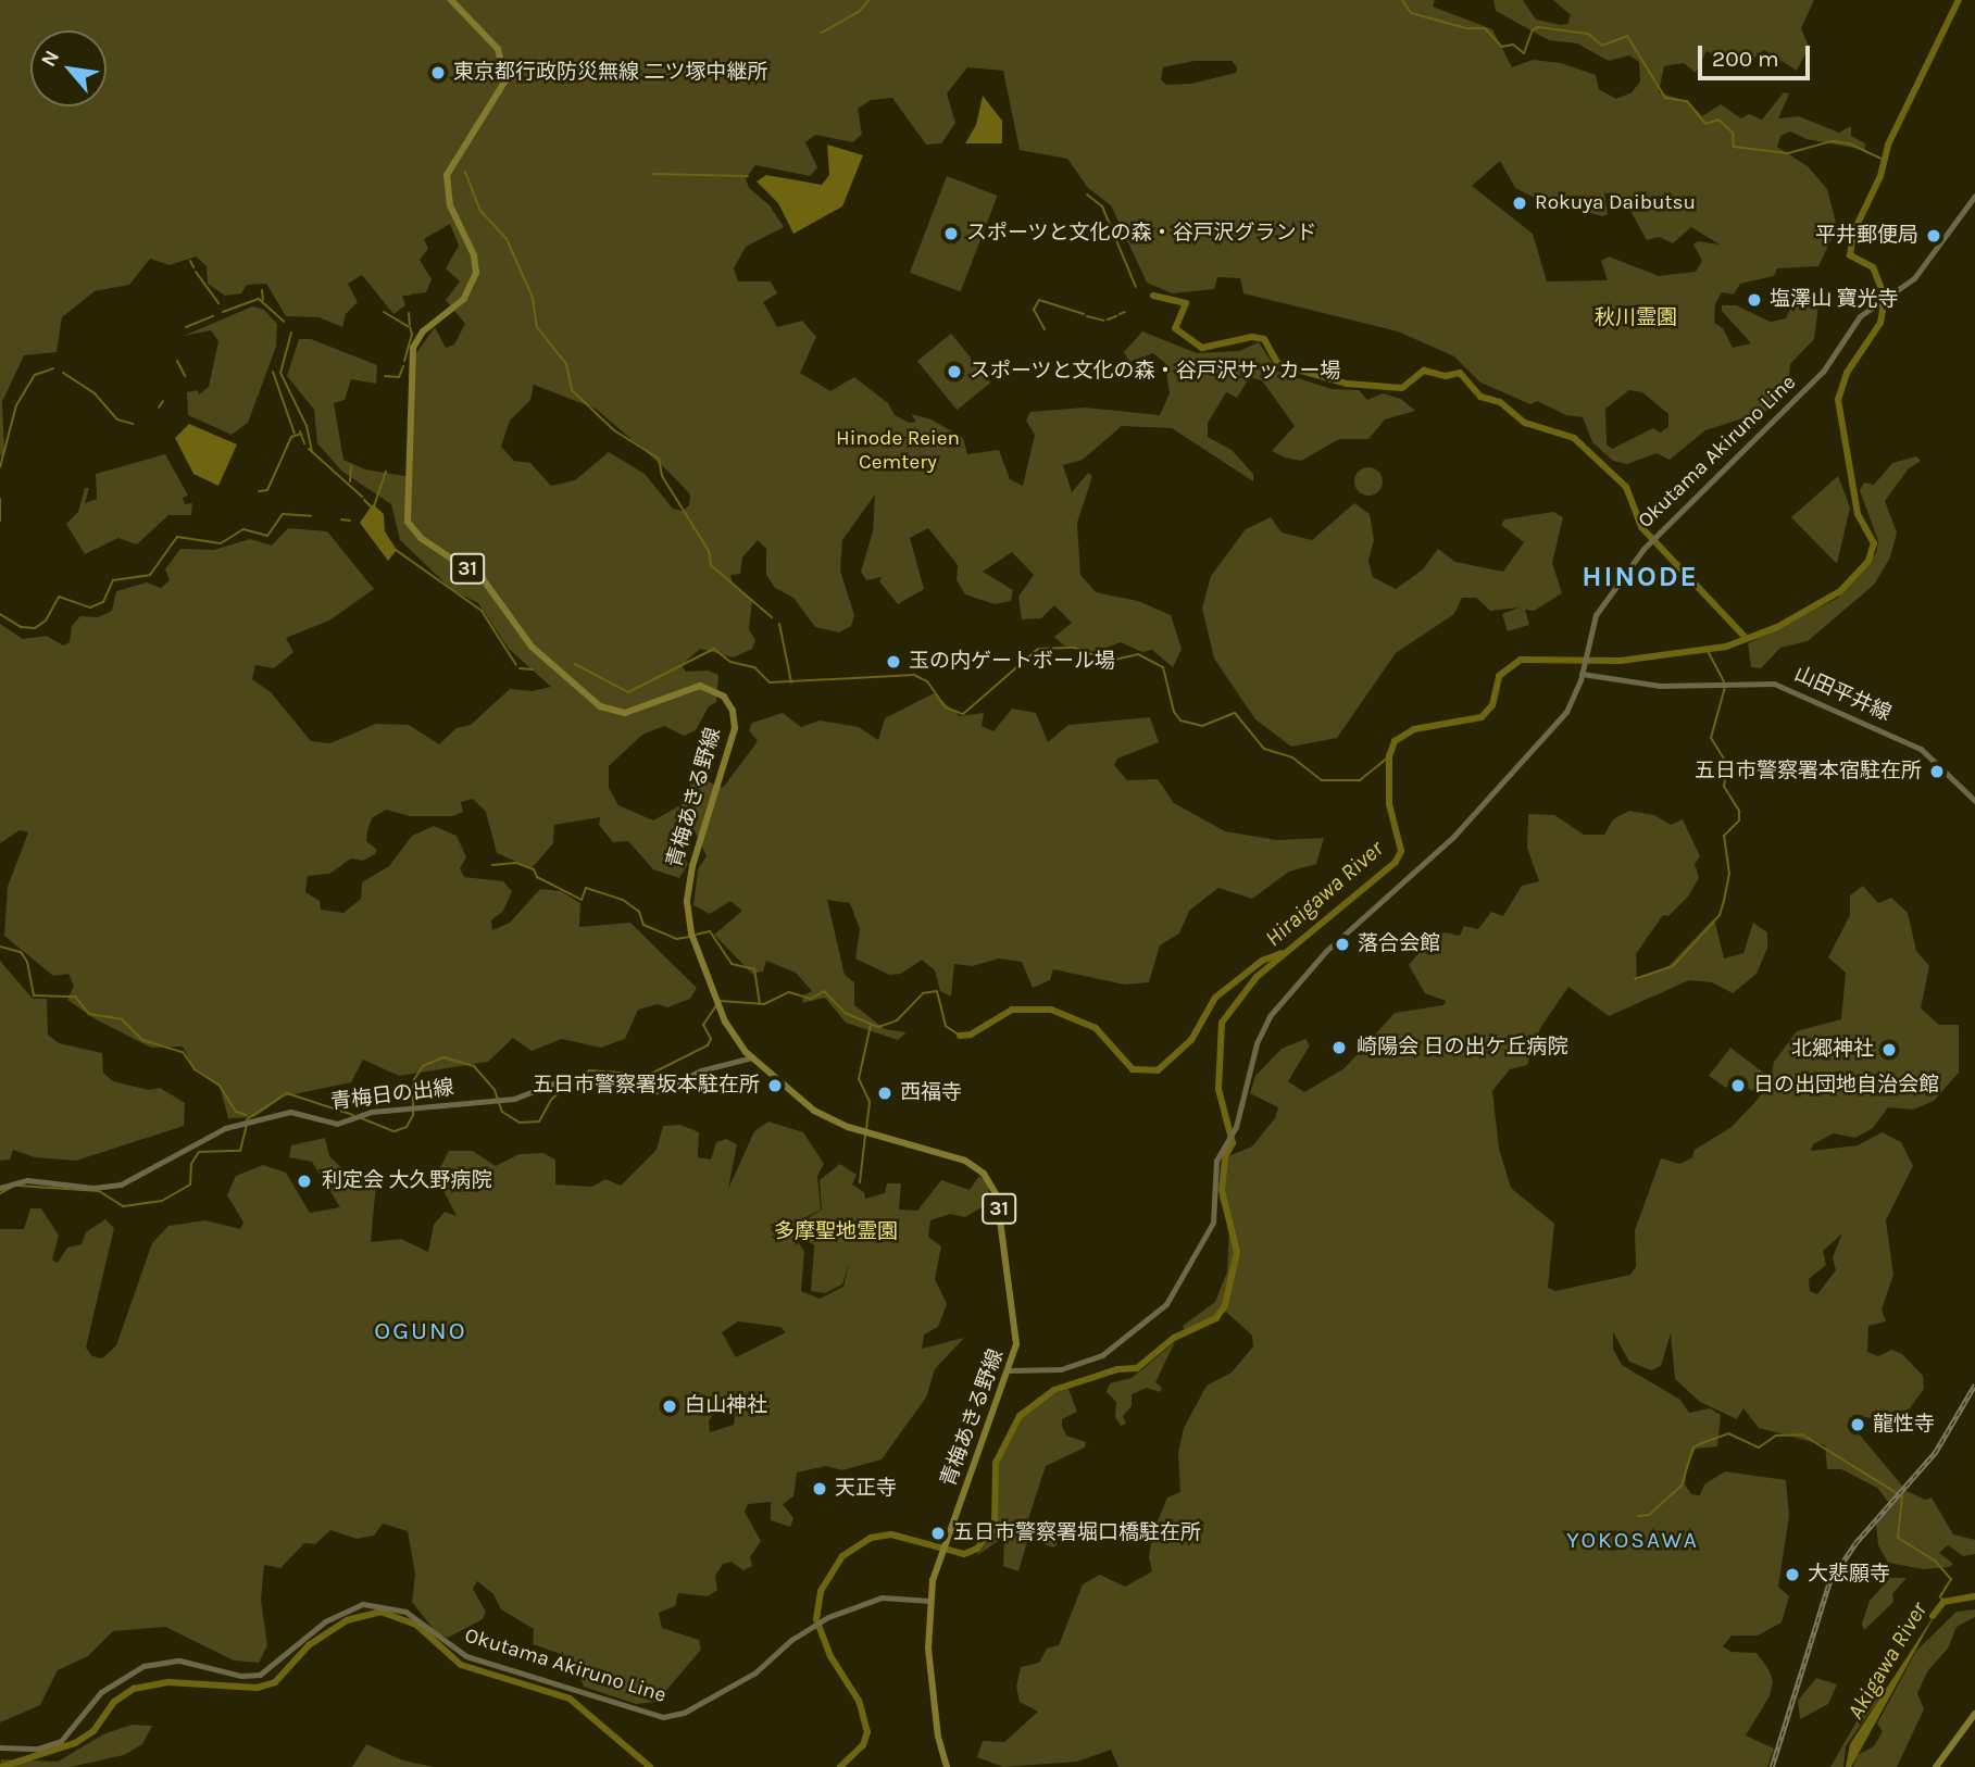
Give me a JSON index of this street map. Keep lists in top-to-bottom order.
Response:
{
  "streets": {
    "main road": [
      "Okutama Akiruno Line",
      "31",
      "山田平井線",
      "青梅あきる野線",
      "青梅日の出線"
    ]
  },
  "crossings": [
    ["Okutama Akiruno Line", "山田平井線"],
    ["Okutama Akiruno Line", "青梅あきる野線"],
    ["青梅あきる野線", "青梅日の出線"]
  ],
  "districts": ["HINODE", "OGUNO", "YOKOSAWA"],
  "water": ["Hiraigawa River", "Akigawa River"],
  "parks": ["秋川霊園", "Hinode Reien Cemtery", "多摩聖地霊園"],
  "places": [
    "東京都行政防災無線 二ツ塚中継所",
    "Rokuya Daibutsu",
    "スポーツと文化の森・谷戸沢グランド",
    "平井郵便局",
    "塩澤山 寶光寺",
    "スポーツと文化の森・谷戸沢サッカー場",
    "玉の内ゲートボール場",
    "五日市警察署本宿駐在所",
    "落合会館",
    "崎陽会 日の出ケ丘病院",
    "北郷神社",
    "五日市警察署坂本駐在所",
    "日の出団地自治会館",
    "西福寺",
    "利定会 大久野病院",
    "白山神社",
    "龍性寺",
    "天正寺",
    "五日市警察署堀口橋駐在所",
    "大悲願寺"
  ],
  "scale_bar": "200 m",
  "north": "top left"
}
